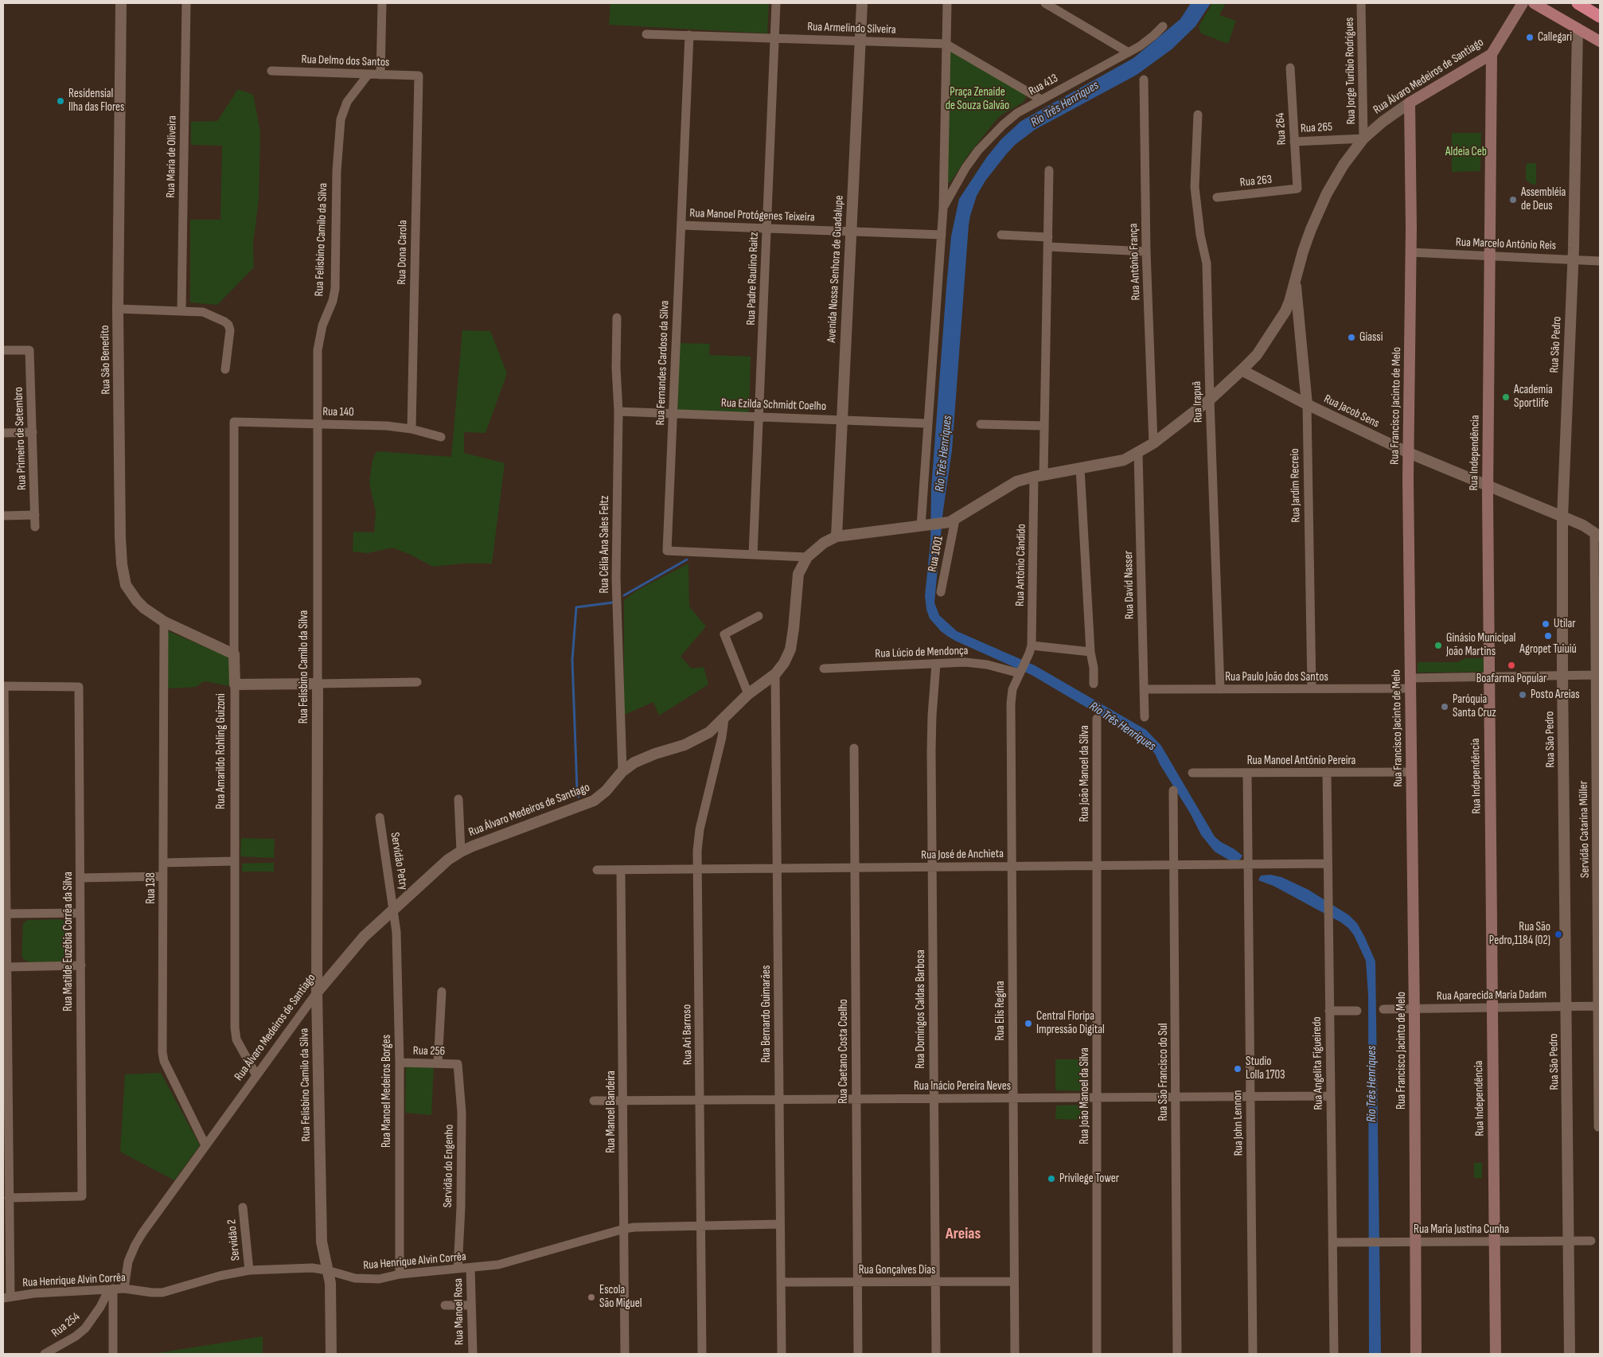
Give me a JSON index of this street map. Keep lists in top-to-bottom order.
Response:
{
  "streets": {
    "main road": ["Rua Álvaro Medeiros de Santiago", "Rua Francisco Jacinto de Melo", "Rua Independência"],
    "street": [
      "Rua Armelindo Silveira",
      "Rua Delmo dos Santos",
      "Rua Jorge Turíbio Rodrigues",
      "Rua 413",
      "Rua 265",
      "Rua 264",
      "Rua Maria de Oliveira",
      "Rua 263",
      "Rua Manoel Protógenes Teixeira",
      "Rua Felisbino Camilo da Silva",
      "Rua Marcelo Antônio Reis",
      "Rua Dona Carola",
      "Rua Antônio França",
      "Avenida Nossa Senhora de Guadalupe",
      "Rua Padre Raulino Raitz",
      "Rua São Pedro",
      "Rua São Benedito",
      "Rua Fernandes Cardoso da Silva",
      "Rua Irapuã",
      "Rua Ezilda Schmidt Coelho",
      "Rua Jacob Sens",
      "Rua 140",
      "Rua Primeiro de Setembro",
      "Rua Jardim Recreio",
      "Rua Célia Ana Sales Feltz",
      "Rua 1001",
      "Rua Antônio Cândido",
      "Rua David Nasser",
      "Rua Lúcio de Mendonça",
      "Rua Paulo João dos Santos",
      "Rua Amarildo Rohling Guizoni",
      "Rua Manoel Antônio Pereira",
      "Rua João Manoel da Silva",
      "Servidão Catarina Müller",
      "Rua José de Anchieta",
      "Servidão Petry",
      "Rua 138",
      "Rua Matilde Euzébia Corrêa da Silva",
      "Rua Aparecida Maria Dadam",
      "Rua Domingos Caldas Barbosa",
      "Rua Elis Regina",
      "Rua Bernardo Guimarães",
      "Rua Ari Barroso",
      "Rua 256",
      "Rua Caetano Costa Coelho",
      "Rua Angelita Figueiredo",
      "Rua São Francisco do Sul",
      "Rua Inácio Pereira Neves",
      "Rua Manoel Medeiros Borges",
      "Rua Manoel Bandeira",
      "Rua John Lennon",
      "Servidão do Engenho",
      "Rua Maria Justina Cunha",
      "Servidão 2",
      "Rua Henrique Alvin Corrêa",
      "Rua Gonçalves Dias",
      "Rua Manoel Rosa",
      "Rua 254"
    ]
  },
  "crossings": [
    ["Rua Armelindo Silveira", "Rua 413"],
    ["Rua Armelindo Silveira", "Avenida Nossa Senhora de Guadalupe"],
    ["Rua Armelindo Silveira", "Rua Padre Raulino Raitz"],
    ["Rua Armelindo Silveira", "Rua Fernandes Cardoso da Silva"],
    ["Rua Delmo dos Santos", "Rua Felisbino Camilo da Silva"],
    ["Rua Delmo dos Santos", "Rua Dona Carola"],
    ["Rua Jorge Turíbio Rodrigues", "Rua Álvaro Medeiros de Santiago"],
    ["Rua Jorge Turíbio Rodrigues", "Rua 265"],
    ["Rua Álvaro Medeiros de Santiago", "Rua 265"],
    ["Rua Álvaro Medeiros de Santiago", "Rua Felisbino Camilo da Silva"],
    ["Rua Álvaro Medeiros de Santiago", "Rua Antônio França"],
    ["Rua Álvaro Medeiros de Santiago", "Avenida Nossa Senhora de Guadalupe"],
    ["Rua Álvaro Medeiros de Santiago", "Rua Fernandes Cardoso da Silva"],
    ["Rua Álvaro Medeiros de Santiago", "Rua Irapuã"],
    ["Rua Álvaro Medeiros de Santiago", "Rua Francisco Jacinto de Melo"],
    ["Rua Álvaro Medeiros de Santiago", "Rua Jacob Sens"],
    ["Rua Álvaro Medeiros de Santiago", "Rua Independência"],
    ["Rua Álvaro Medeiros de Santiago", "Rua Jardim Recreio"],
    ["Rua Álvaro Medeiros de Santiago", "Rua Célia Ana Sales Feltz"],
    ["Rua Álvaro Medeiros de Santiago", "Rua 1001"],
    ["Rua Álvaro Medeiros de Santiago", "Rua Antônio Cândido"],
    ["Rua Álvaro Medeiros de Santiago", "Rua David Nasser"],
    ["Rua Álvaro Medeiros de Santiago", "Rua Amarildo Rohling Guizoni"],
    ["Rua Álvaro Medeiros de Santiago", "Servidão Petry"],
    ["Rua Álvaro Medeiros de Santiago", "Rua 138"],
    ["Rua Álvaro Medeiros de Santiago", "Rua Bernardo Guimarães"],
    ["Rua Álvaro Medeiros de Santiago", "Rua Ari Barroso"],
    ["Rua Álvaro Medeiros de Santiago", "Rua Manoel Medeiros Borges"],
    ["Rua Álvaro Medeiros de Santiago", "Rua Henrique Alvin Corrêa"],
    ["Rua 265", "Rua 264"],
    ["Rua 264", "Rua 263"],
    ["Rua Manoel Protógenes Teixeira", "Avenida Nossa Senhora de Guadalupe"],
    ["Rua Manoel Protógenes Teixeira", "Rua Padre Raulino Raitz"],
    ["Rua Manoel Protógenes Teixeira", "Rua Fernandes Cardoso da Silva"],
    ["Rua Felisbino Camilo da Silva", "Rua 140"],
    ["Rua Felisbino Camilo da Silva", "Rua Henrique Alvin Corrêa"],
    ["Rua Marcelo Antônio Reis", "Rua São Pedro"],
    ["Rua Marcelo Antônio Reis", "Rua Francisco Jacinto de Melo"],
    ["Rua Marcelo Antônio Reis", "Rua Independência"],
    ["Rua Dona Carola", "Rua 140"],
    ["Avenida Nossa Senhora de Guadalupe", "Rua Ezilda Schmidt Coelho"],
    ["Rua Padre Raulino Raitz", "Rua Fernandes Cardoso da Silva"],
    ["Rua Padre Raulino Raitz", "Rua Ezilda Schmidt Coelho"],
    ["Rua São Pedro", "Rua Jacob Sens"],
    ["Rua São Pedro", "Rua Paulo João dos Santos"],
    ["Rua São Pedro", "Rua Aparecida Maria Dadam"],
    ["Rua São Pedro", "Rua Maria Justina Cunha"],
    ["Rua São Benedito", "Rua Amarildo Rohling Guizoni"],
    ["Rua São Benedito", "Rua 138"],
    ["Rua Fernandes Cardoso da Silva", "Rua Ezilda Schmidt Coelho"],
    ["Rua Irapuã", "Rua Paulo João dos Santos"],
    ["Rua Ezilda Schmidt Coelho", "Rua Célia Ana Sales Feltz"],
    ["Rua Francisco Jacinto de Melo", "Rua Jacob Sens"],
    ["Rua Francisco Jacinto de Melo", "Rua Paulo João dos Santos"],
    ["Rua Francisco Jacinto de Melo", "Rua Manoel Antônio Pereira"],
    ["Rua Francisco Jacinto de Melo", "Rua Aparecida Maria Dadam"],
    ["Rua Francisco Jacinto de Melo", "Rua Maria Justina Cunha"],
    ["Rua Jacob Sens", "Rua Independência"],
    ["Rua Jacob Sens", "Rua Jardim Recreio"],
    ["Rua Jacob Sens", "Servidão Catarina Müller"],
    ["Rua 140", "Rua Amarildo Rohling Guizoni"],
    ["Rua Independência", "Rua Paulo João dos Santos"],
    ["Rua Independência", "Rua Aparecida Maria Dadam"],
    ["Rua Independência", "Rua Maria Justina Cunha"],
    ["Rua Jardim Recreio", "Rua Paulo João dos Santos"],
    ["Rua Antônio Cândido", "Rua Elis Regina"],
    ["Rua David Nasser", "Rua Paulo João dos Santos"],
    ["Rua Lúcio de Mendonça", "Rua Domingos Caldas Barbosa"],
    ["Rua Lúcio de Mendonça", "Rua Elis Regina"],
    ["Rua Paulo João dos Santos", "Servidão Catarina Müller"],
    ["Rua Manoel Antônio Pereira", "Rua Angelita Figueiredo"],
    ["Rua Manoel Antônio Pereira", "Rua John Lennon"],
    ["Rua João Manoel da Silva", "Rua José de Anchieta"],
    ["Rua João Manoel da Silva", "Rua Inácio Pereira Neves"],
    ["Servidão Catarina Müller", "Rua Aparecida Maria Dadam"],
    ["Rua José de Anchieta", "Rua Domingos Caldas Barbosa"],
    ["Rua José de Anchieta", "Rua Elis Regina"],
    ["Rua José de Anchieta", "Rua Bernardo Guimarães"],
    ["Rua José de Anchieta", "Rua Ari Barroso"],
    ["Rua José de Anchieta", "Rua Caetano Costa Coelho"],
    ["Rua José de Anchieta", "Rua Angelita Figueiredo"],
    ["Rua José de Anchieta", "Rua São Francisco do Sul"],
    ["Rua José de Anchieta", "Rua Manoel Bandeira"],
    ["Rua José de Anchieta", "Rua John Lennon"],
    ["Servidão Petry", "Rua Manoel Medeiros Borges"],
    ["Rua Domingos Caldas Barbosa", "Rua Inácio Pereira Neves"],
    ["Rua Domingos Caldas Barbosa", "Rua Gonçalves Dias"],
    ["Rua Elis Regina", "Rua Inácio Pereira Neves"],
    ["Rua Elis Regina", "Rua Gonçalves Dias"],
    ["Rua Bernardo Guimarães", "Rua Inácio Pereira Neves"],
    ["Rua Bernardo Guimarães", "Rua Henrique Alvin Corrêa"],
    ["Rua Bernardo Guimarães", "Rua Gonçalves Dias"],
    ["Rua Ari Barroso", "Rua Inácio Pereira Neves"],
    ["Rua Ari Barroso", "Rua Henrique Alvin Corrêa"],
    ["Rua 256", "Rua Manoel Medeiros Borges"],
    ["Rua 256", "Servidão do Engenho"],
    ["Rua Caetano Costa Coelho", "Rua Inácio Pereira Neves"],
    ["Rua Caetano Costa Coelho", "Rua Gonçalves Dias"],
    ["Rua Angelita Figueiredo", "Rua Inácio Pereira Neves"],
    ["Rua Angelita Figueiredo", "Rua Maria Justina Cunha"],
    ["Rua São Francisco do Sul", "Rua Inácio Pereira Neves"],
    ["Rua Inácio Pereira Neves", "Rua Manoel Bandeira"],
    ["Rua Inácio Pereira Neves", "Rua John Lennon"],
    ["Rua Manoel Medeiros Borges", "Rua Henrique Alvin Corrêa"],
    ["Rua Manoel Bandeira", "Rua Henrique Alvin Corrêa"],
    ["Servidão do Engenho", "Rua Henrique Alvin Corrêa"],
    ["Servidão 2", "Rua Henrique Alvin Corrêa"],
    ["Rua Henrique Alvin Corrêa", "Rua Manoel Rosa"],
    ["Rua Henrique Alvin Corrêa", "Rua 254"]
  ],
  "districts": ["Areias"],
  "water": ["Rio Três Henriques"],
  "parks": ["Praça Zenaide de Souza Galvão", "Aldeia Ceb"],
  "places": [
    "Callegari",
    "Residensial Ilha das Flores",
    "Assembléia de Deus",
    "Giassi",
    "Academia Sportlife",
    "Utilar",
    "Agropet Tuiuiú",
    "Ginásio Municipal João Martins",
    "Boafarma Popular",
    "Posto Areias",
    "Paróquia Santa Cruz",
    "Rua São Pedro,1184 (02)",
    "Central Floripa Impressão Digital",
    "Studio Lolla 1703",
    "Privilege Tower",
    "Escola São Miguel"
  ]
}
